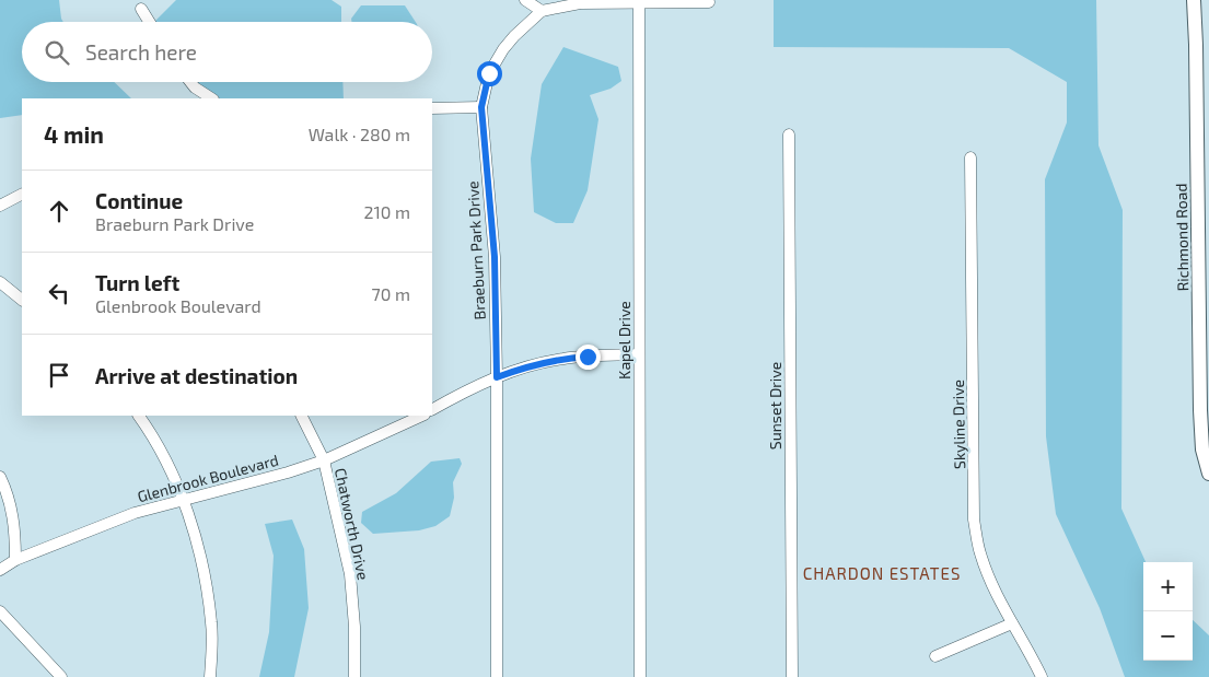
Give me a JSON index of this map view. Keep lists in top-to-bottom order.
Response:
{
  "streets": {
    "main road": ["Richmond Road"],
    "street": [
      "Braeburn Park Drive",
      "Kapel Drive",
      "Sunset Drive",
      "Skyline Drive",
      "Glenbrook Boulevard",
      "Chatworth Drive"
    ]
  },
  "crossings": [
    ["Glenbrook Boulevard", "Chatworth Drive"]
  ],
  "districts": ["CHARDON ESTATES"],
  "page": {
    "search": "Search here",
    "heading": ["4 min", "Walk · 280 m"],
    "list": [
      ["Continue", "Braeburn Park Drive", "210 m"],
      ["Turn left", "Glenbrook Boulevard", "70 m"],
      "Arrive at destination"
    ],
    "map_buttons": ["+", "−"]
  }
}
